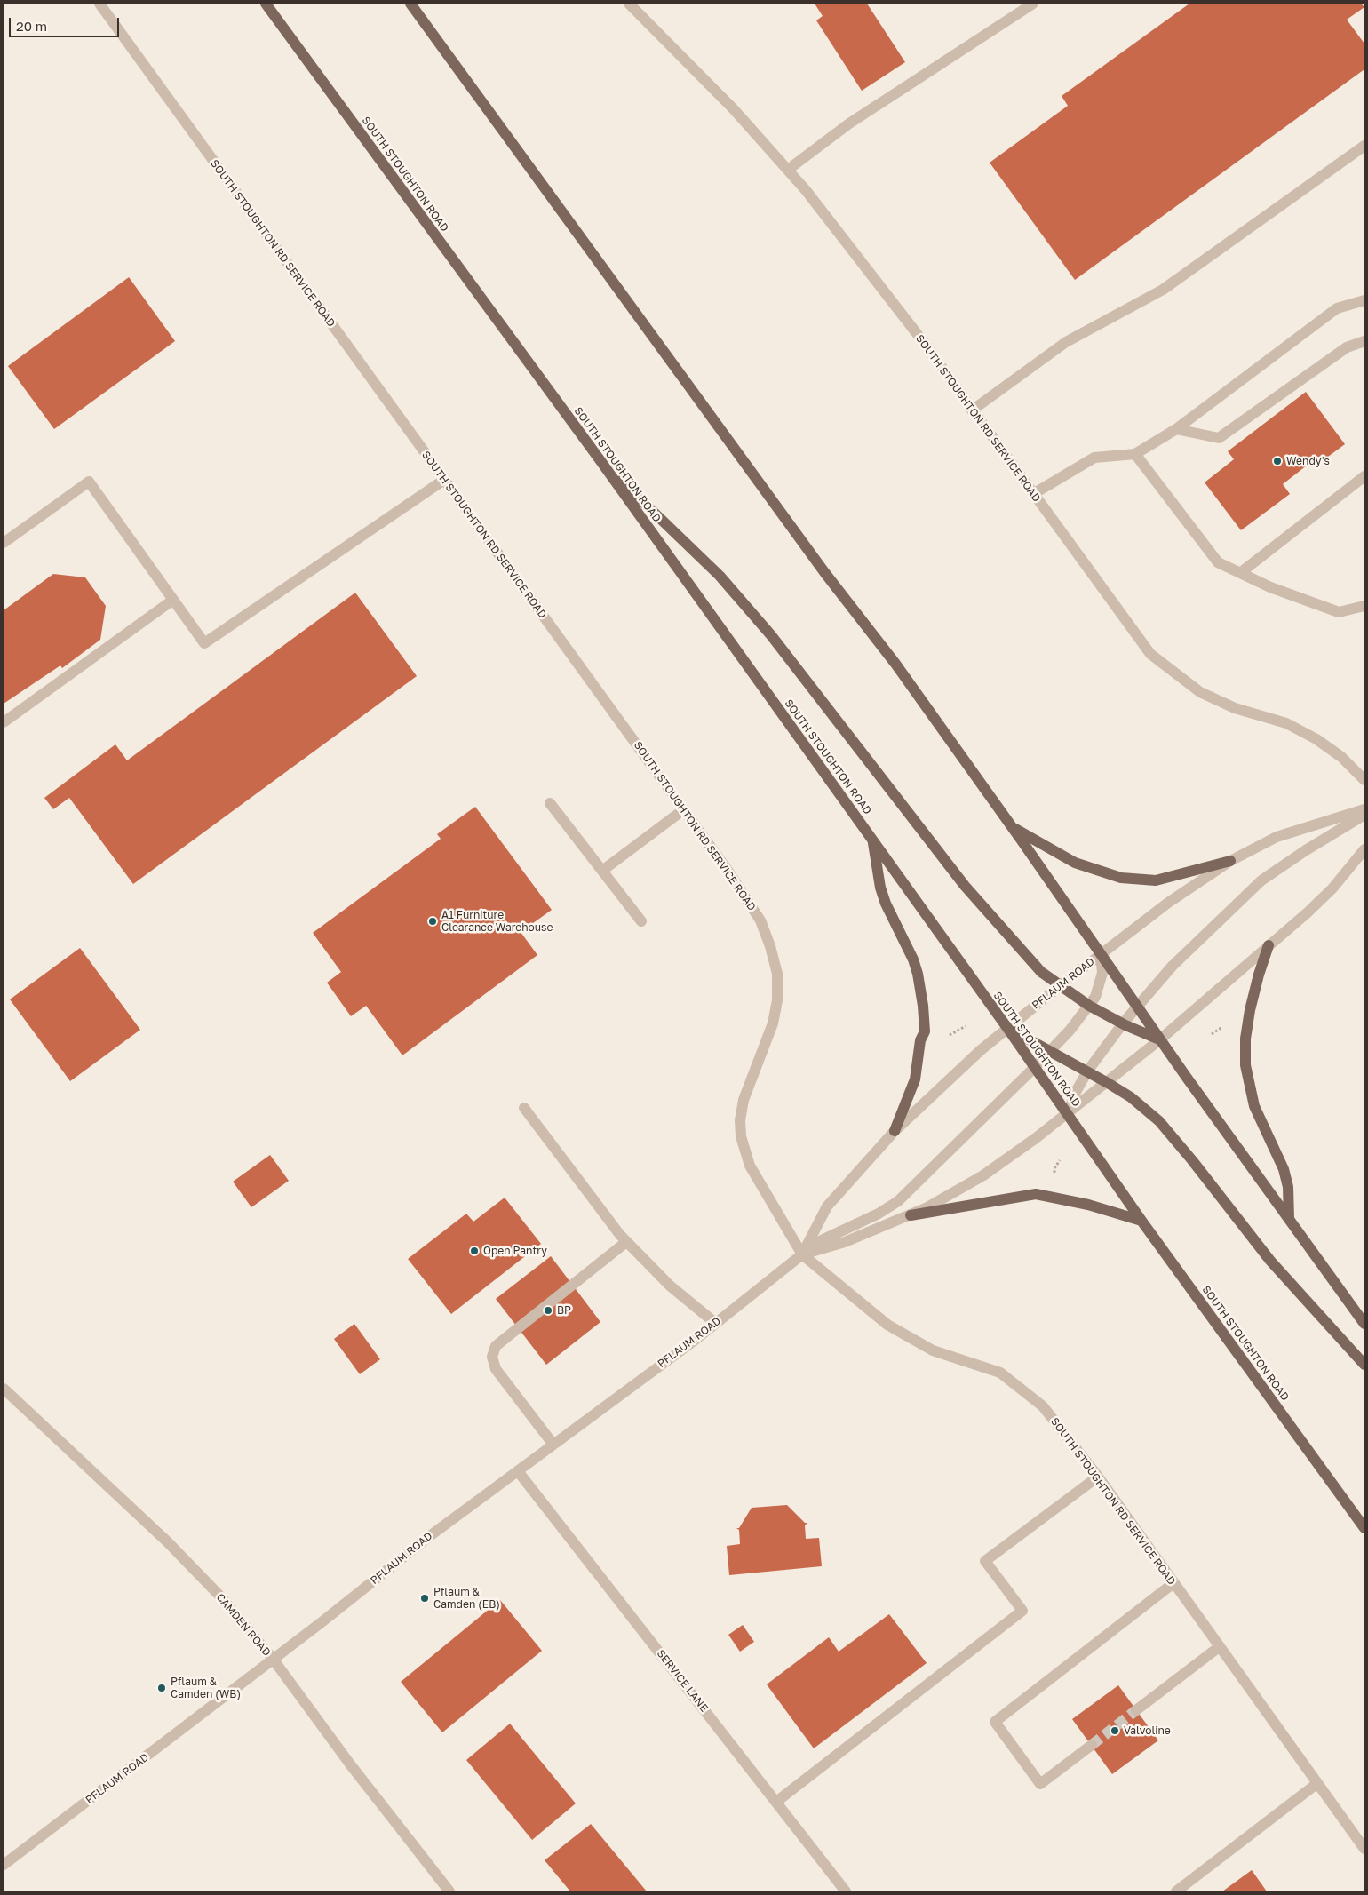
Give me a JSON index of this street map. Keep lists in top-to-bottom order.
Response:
{
  "streets": {
    "main road": ["SOUTH STOUGHTON ROAD"],
    "street": [
      "SOUTH STOUGHTON RD SERVICE ROAD",
      "PFLAUM ROAD",
      "CAMDEN ROAD",
      "SERVICE LANE"
    ]
  },
  "crossings": [
    ["SOUTH STOUGHTON ROAD", "PFLAUM ROAD"],
    ["SOUTH STOUGHTON RD SERVICE ROAD", "PFLAUM ROAD"],
    ["PFLAUM ROAD", "CAMDEN ROAD"],
    ["PFLAUM ROAD", "SERVICE LANE"]
  ],
  "places": [
    "Wendy's",
    "A1 Furniture Clearance Warehouse",
    "Open Pantry",
    "BP",
    "Pflaum & Camden (EB)",
    "Pflaum & Camden (WB)",
    "Valvoline"
  ],
  "scale_bar": "20 m"
}
